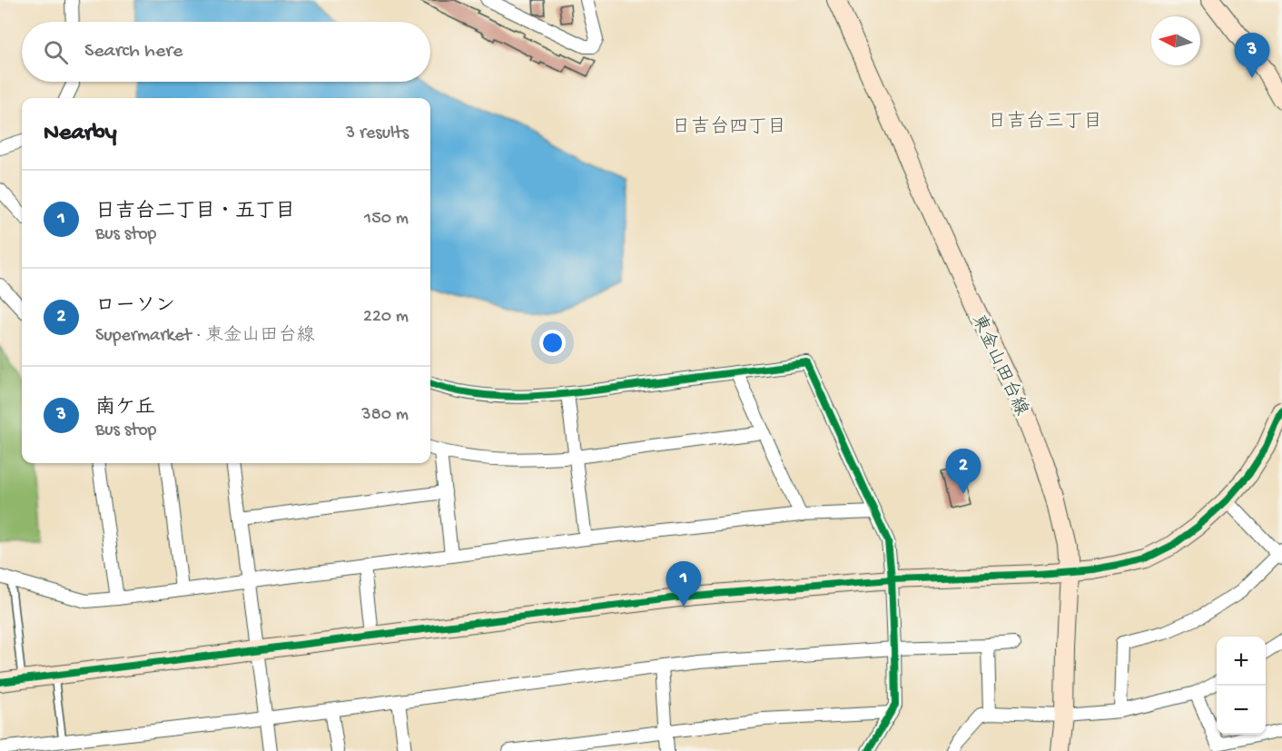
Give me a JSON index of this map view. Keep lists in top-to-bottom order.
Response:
{
  "streets": {
    "street": ["東金山田台線"]
  },
  "districts": ["日吉台三丁目", "日吉台四丁目"],
  "north": "left",
  "page": {
    "search": "Search here",
    "pins": ["3", "2", "1"],
    "heading": ["Nearby", "3 results"],
    "list": [
      {
        "mark": "1",
        "name": "日吉台二丁目・五丁目",
        "note": "Bus stop",
        "value": "150 m"
      },
      {
        "mark": "2",
        "name": "ローソン",
        "note": "Supermarket · 東金山田台線",
        "value": "220 m"
      },
      {
        "mark": "3",
        "name": "南ケ丘",
        "note": "Bus stop",
        "value": "380 m"
      }
    ],
    "map_buttons": ["+", "−"]
  }
}
